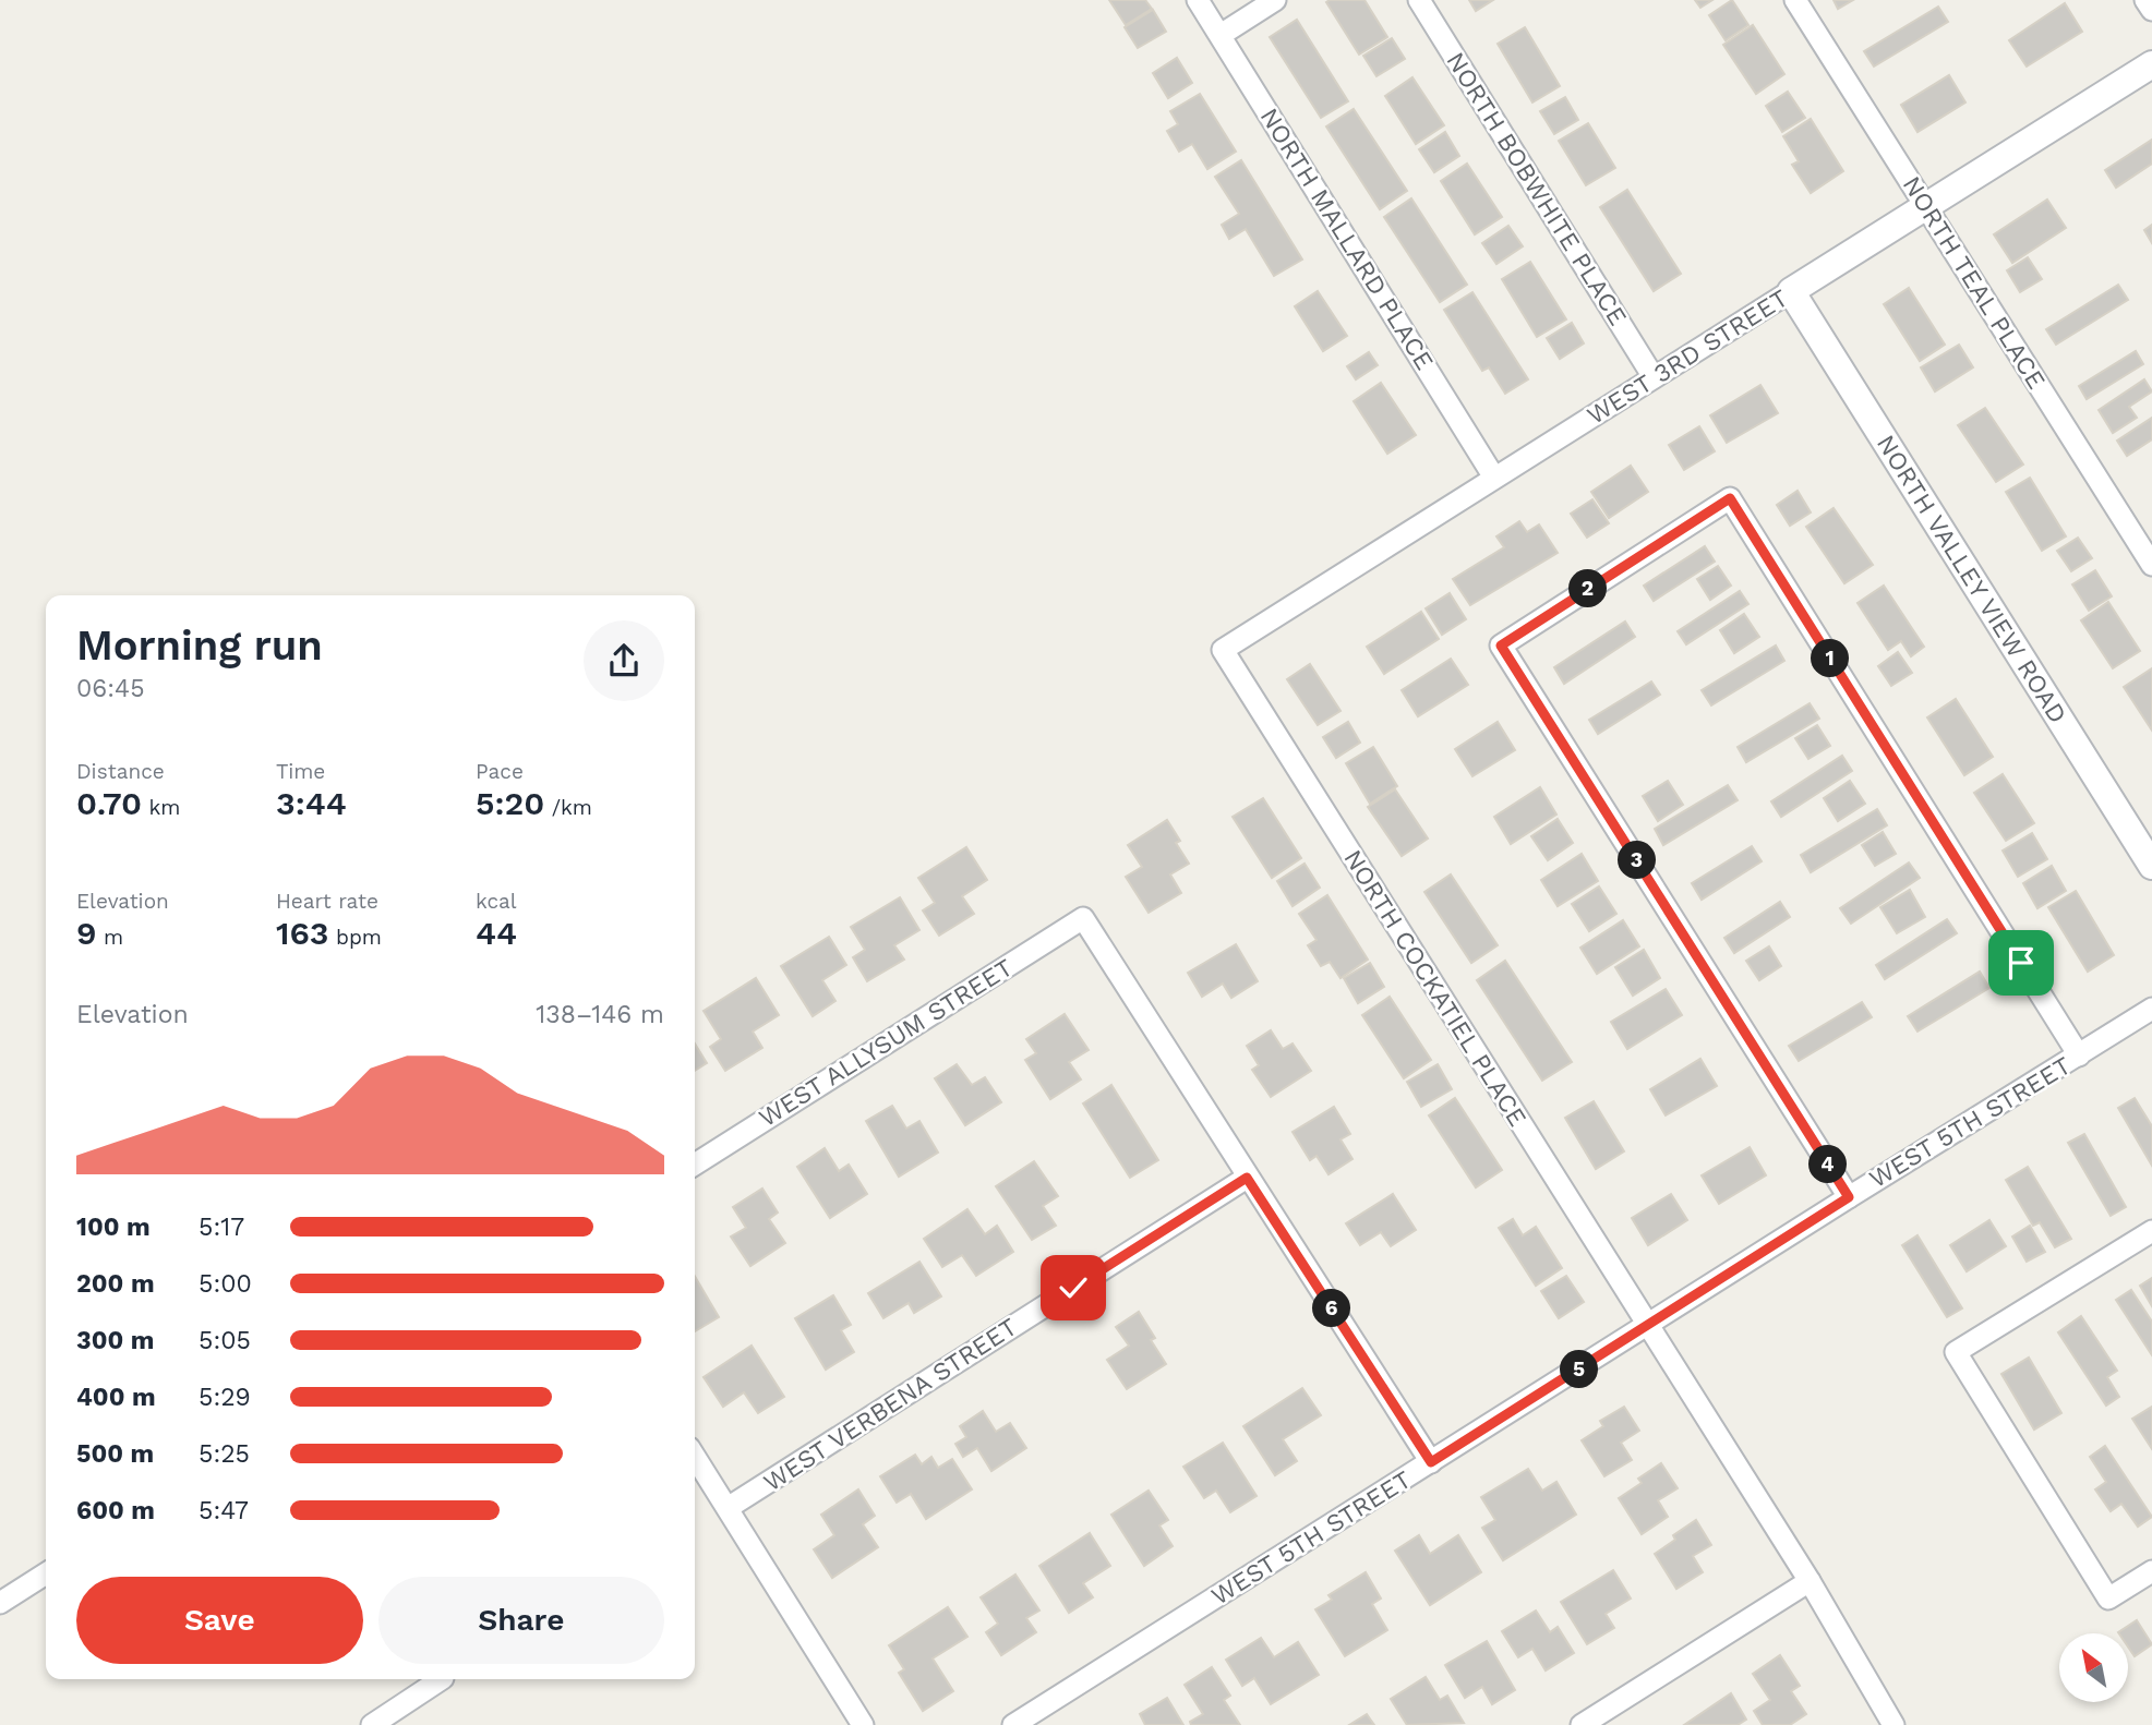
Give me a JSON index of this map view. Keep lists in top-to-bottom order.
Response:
{
  "streets": {
    "street": [
      "NORTH BOBWHITE PLACE",
      "NORTH MALLARD PLACE",
      "NORTH TEAL PLACE",
      "WEST 3RD STREET",
      "NORTH VALLEY VIEW ROAD",
      "NORTH COCKATIEL PLACE",
      "WEST ALLYSUM STREET",
      "WEST 5TH STREET",
      "WEST VERBENA STREET"
    ]
  },
  "crossings": [
    ["NORTH BOBWHITE PLACE", "WEST 3RD STREET"],
    ["NORTH MALLARD PLACE", "WEST 3RD STREET"],
    ["NORTH TEAL PLACE", "WEST 3RD STREET"],
    ["WEST 3RD STREET", "NORTH VALLEY VIEW ROAD"],
    ["WEST 3RD STREET", "NORTH COCKATIEL PLACE"],
    ["NORTH COCKATIEL PLACE", "WEST 5TH STREET"],
    ["WEST ALLYSUM STREET", "WEST VERBENA STREET"]
  ],
  "north": "top left",
  "page": {
    "pins": [
      "2",
      "1",
      "3",
      "4",
      "6",
      "5"
    ],
    "heading": ["Morning run", "06:45"],
    "stats": [
      ["Distance", "0.70 km"],
      ["Time", "3:44"],
      ["Pace", "5:20 /km"],
      ["Elevation", "9 m"],
      ["Heart rate", "163 bpm"],
      ["kcal", "44"]
    ],
    "chart": ["Elevation", "138–146 m"],
    "list": [
      {
        "name": "100 m",
        "note": "5:17"
      },
      {
        "name": "200 m",
        "note": "5:00"
      },
      {
        "name": "300 m",
        "note": "5:05"
      },
      {
        "name": "400 m",
        "note": "5:29"
      },
      {
        "name": "500 m",
        "note": "5:25"
      },
      {
        "name": "600 m",
        "note": "5:47"
      }
    ],
    "buttons": ["Save", "Share"]
  }
}
